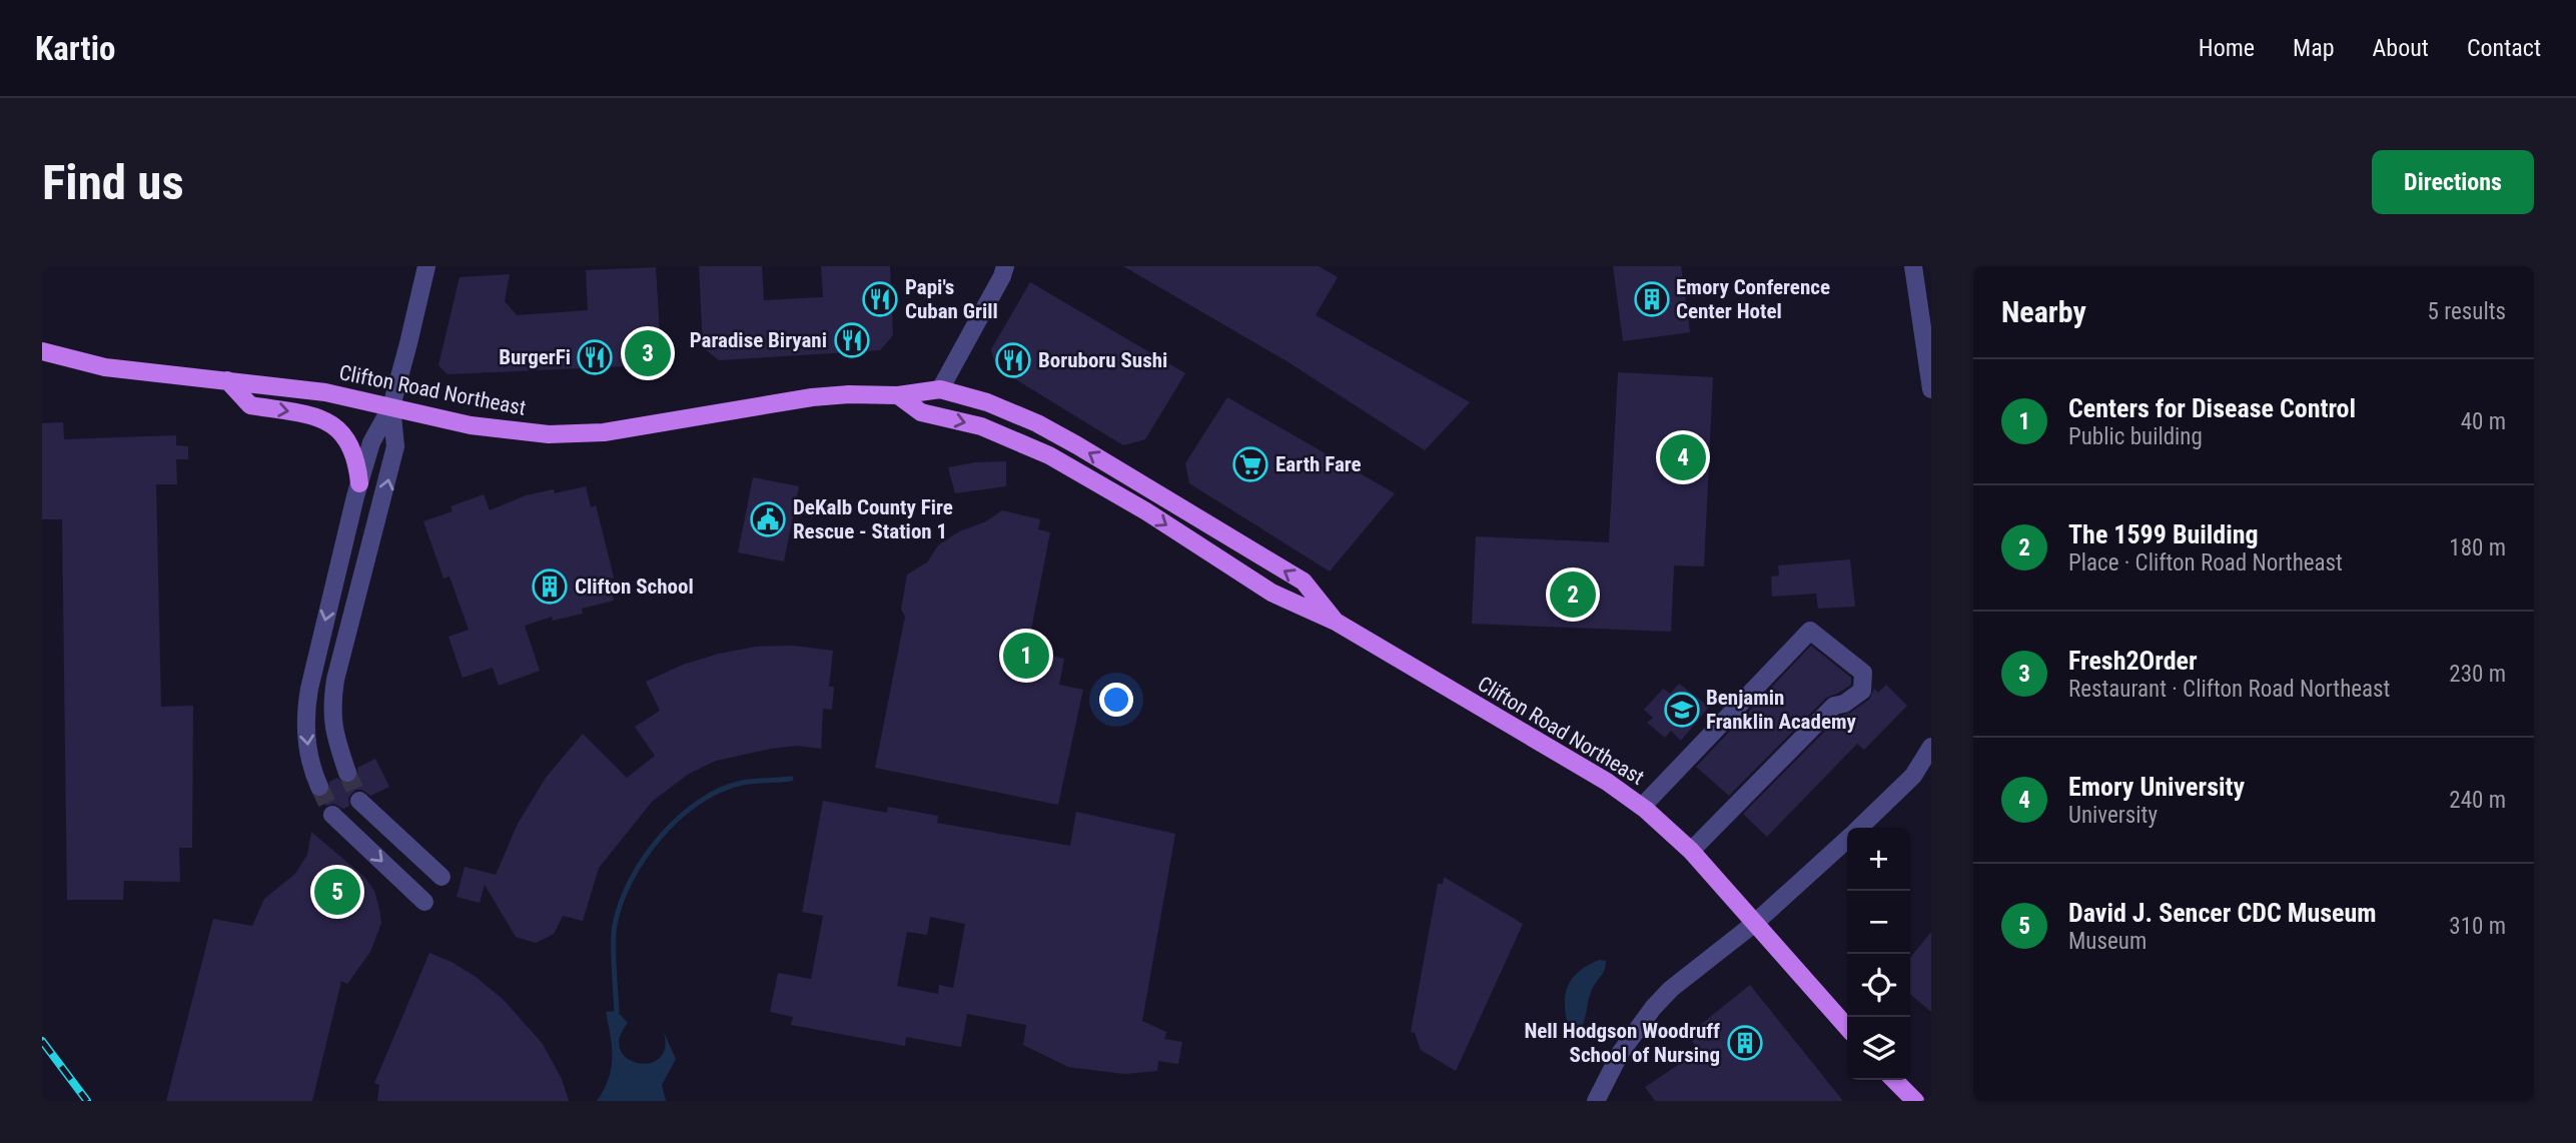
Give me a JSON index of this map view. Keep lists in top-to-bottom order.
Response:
{
  "streets": {
    "main road": ["Clifton Road Northeast"]
  },
  "places": {
    "restaurant": [
      "Papi's Cuban Grill",
      "Paradise Biryani",
      "BurgerFi",
      "Boruboru Sushi"
    ],
    "building": ["Emory Conference Center Hotel", "Clifton School", "Nell Hodgson Woodruff School of Nursing"],
    "supermarket": ["Earth Fare"],
    "public building": ["DeKalb County Fire Rescue - Station 1"],
    "school or university": ["Benjamin Franklin Academy"]
  },
  "page": {
    "header": "Kartio",
    "nav": [
      "Home",
      "Map",
      "About",
      "Contact"
    ],
    "buttons": "Directions",
    "title": "Find us",
    "heading": ["Nearby", "5 results"],
    "pins": [
      "3",
      "4",
      "2",
      "1",
      "5"
    ],
    "list": [
      {
        "mark": "1",
        "name": "Centers for Disease Control",
        "note": "Public building",
        "value": "40 m"
      },
      {
        "mark": "2",
        "name": "The 1599 Building",
        "note": "Place · Clifton Road Northeast",
        "value": "180 m"
      },
      {
        "mark": "3",
        "name": "Fresh2Order",
        "note": "Restaurant · Clifton Road Northeast",
        "value": "230 m"
      },
      {
        "mark": "4",
        "name": "Emory University",
        "note": "University",
        "value": "240 m"
      },
      {
        "mark": "5",
        "name": "David J. Sencer CDC Museum",
        "note": "Museum",
        "value": "310 m"
      }
    ],
    "map_buttons": ["+", "−"]
  }
}
